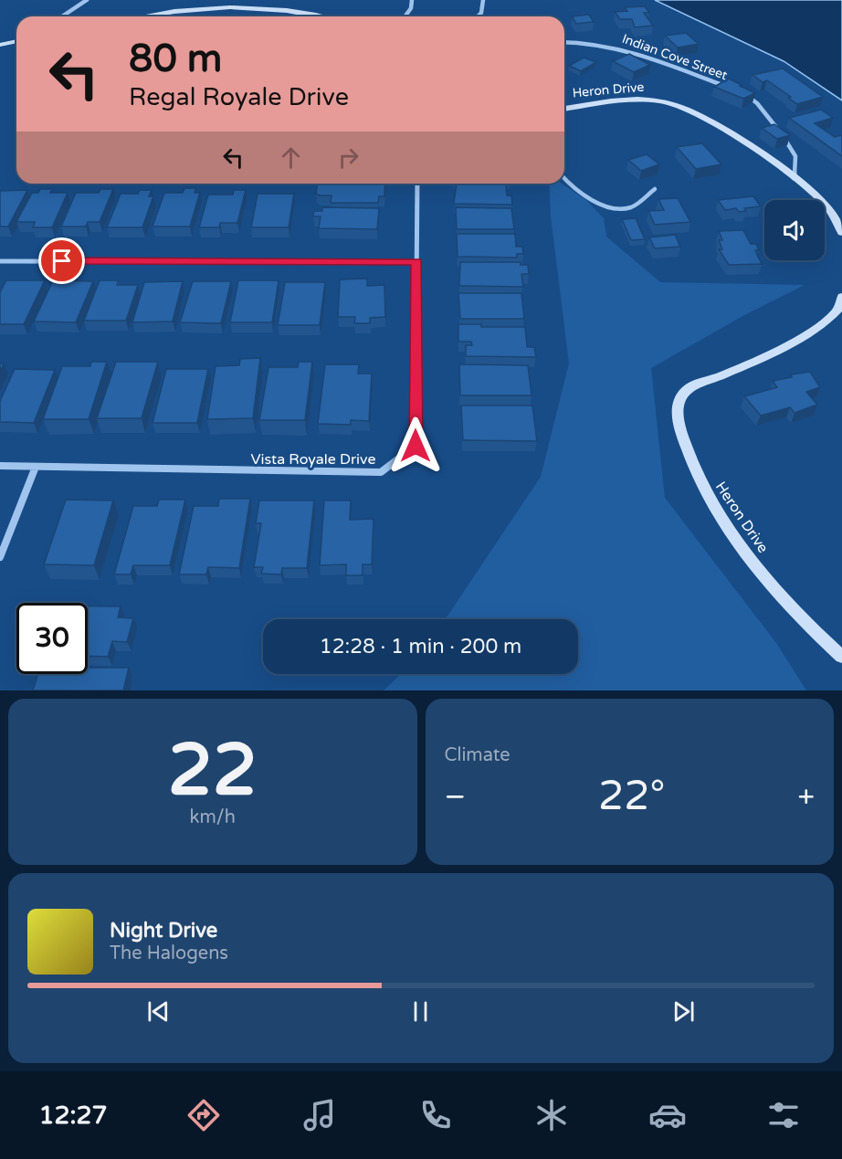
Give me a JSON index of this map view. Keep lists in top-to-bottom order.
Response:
{
  "streets": {
    "street": ["Indian Cove Street", "Heron Drive", "Vista Royale Drive"]
  },
  "crossings": [
    ["Indian Cove Street", "Heron Drive"]
  ],
  "page": {
    "turn": ["80 m", "Regal Royale Drive"],
    "limit": "30",
    "trip": "12:28 · 1 min · 200 m",
    "tile": [
      ["22", "km/h"],
      "Climate"
    ],
    "heat": ["−", "22°", "+"],
    "song": ["Night Drive", "The Halogens"],
    "tabs": "12:27"
  }
}
